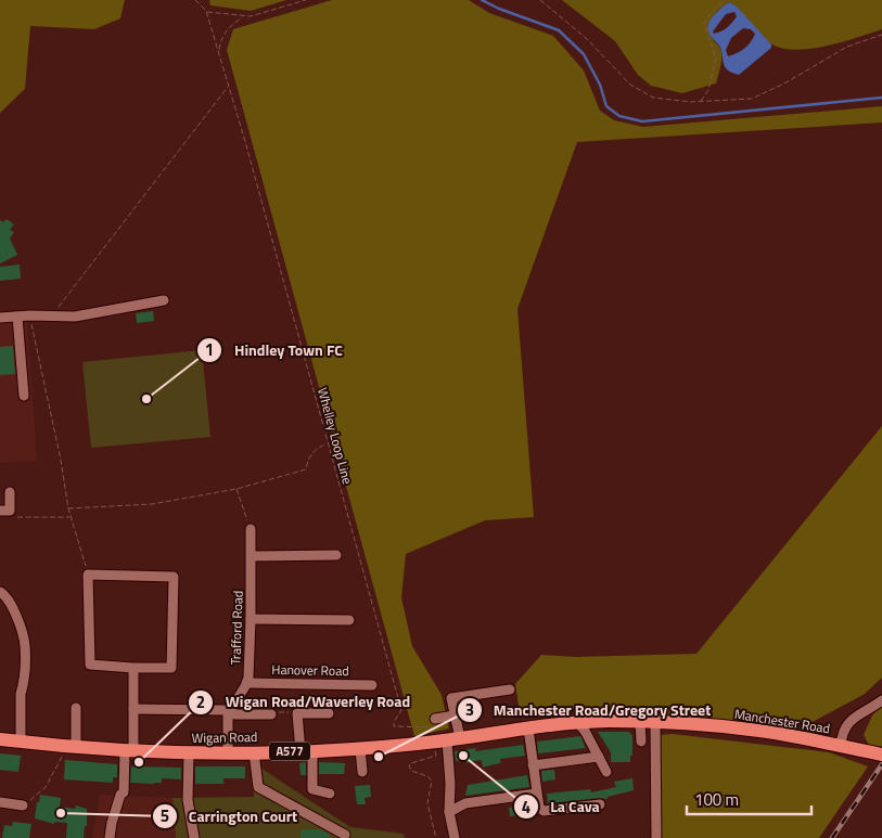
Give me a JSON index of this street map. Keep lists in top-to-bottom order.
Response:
{
  "streets": {
    "highway": ["Manchester Road", "Wigan Road", "A577"],
    "street": ["Trafford Road", "Hanover Road"],
    "path": ["Whelley Loop Line"]
  },
  "crossings": [
    ["Trafford Road", "Hanover Road"],
    ["Manchester Road", "Wigan Road"]
  ],
  "places": [
    "Hindley Town FC",
    "La Cava",
    "Manchester Road/Gregory Street",
    "Wigan Road/Waverley Road",
    "Carrington Court"
  ],
  "scale_bar": "100 m"
}
